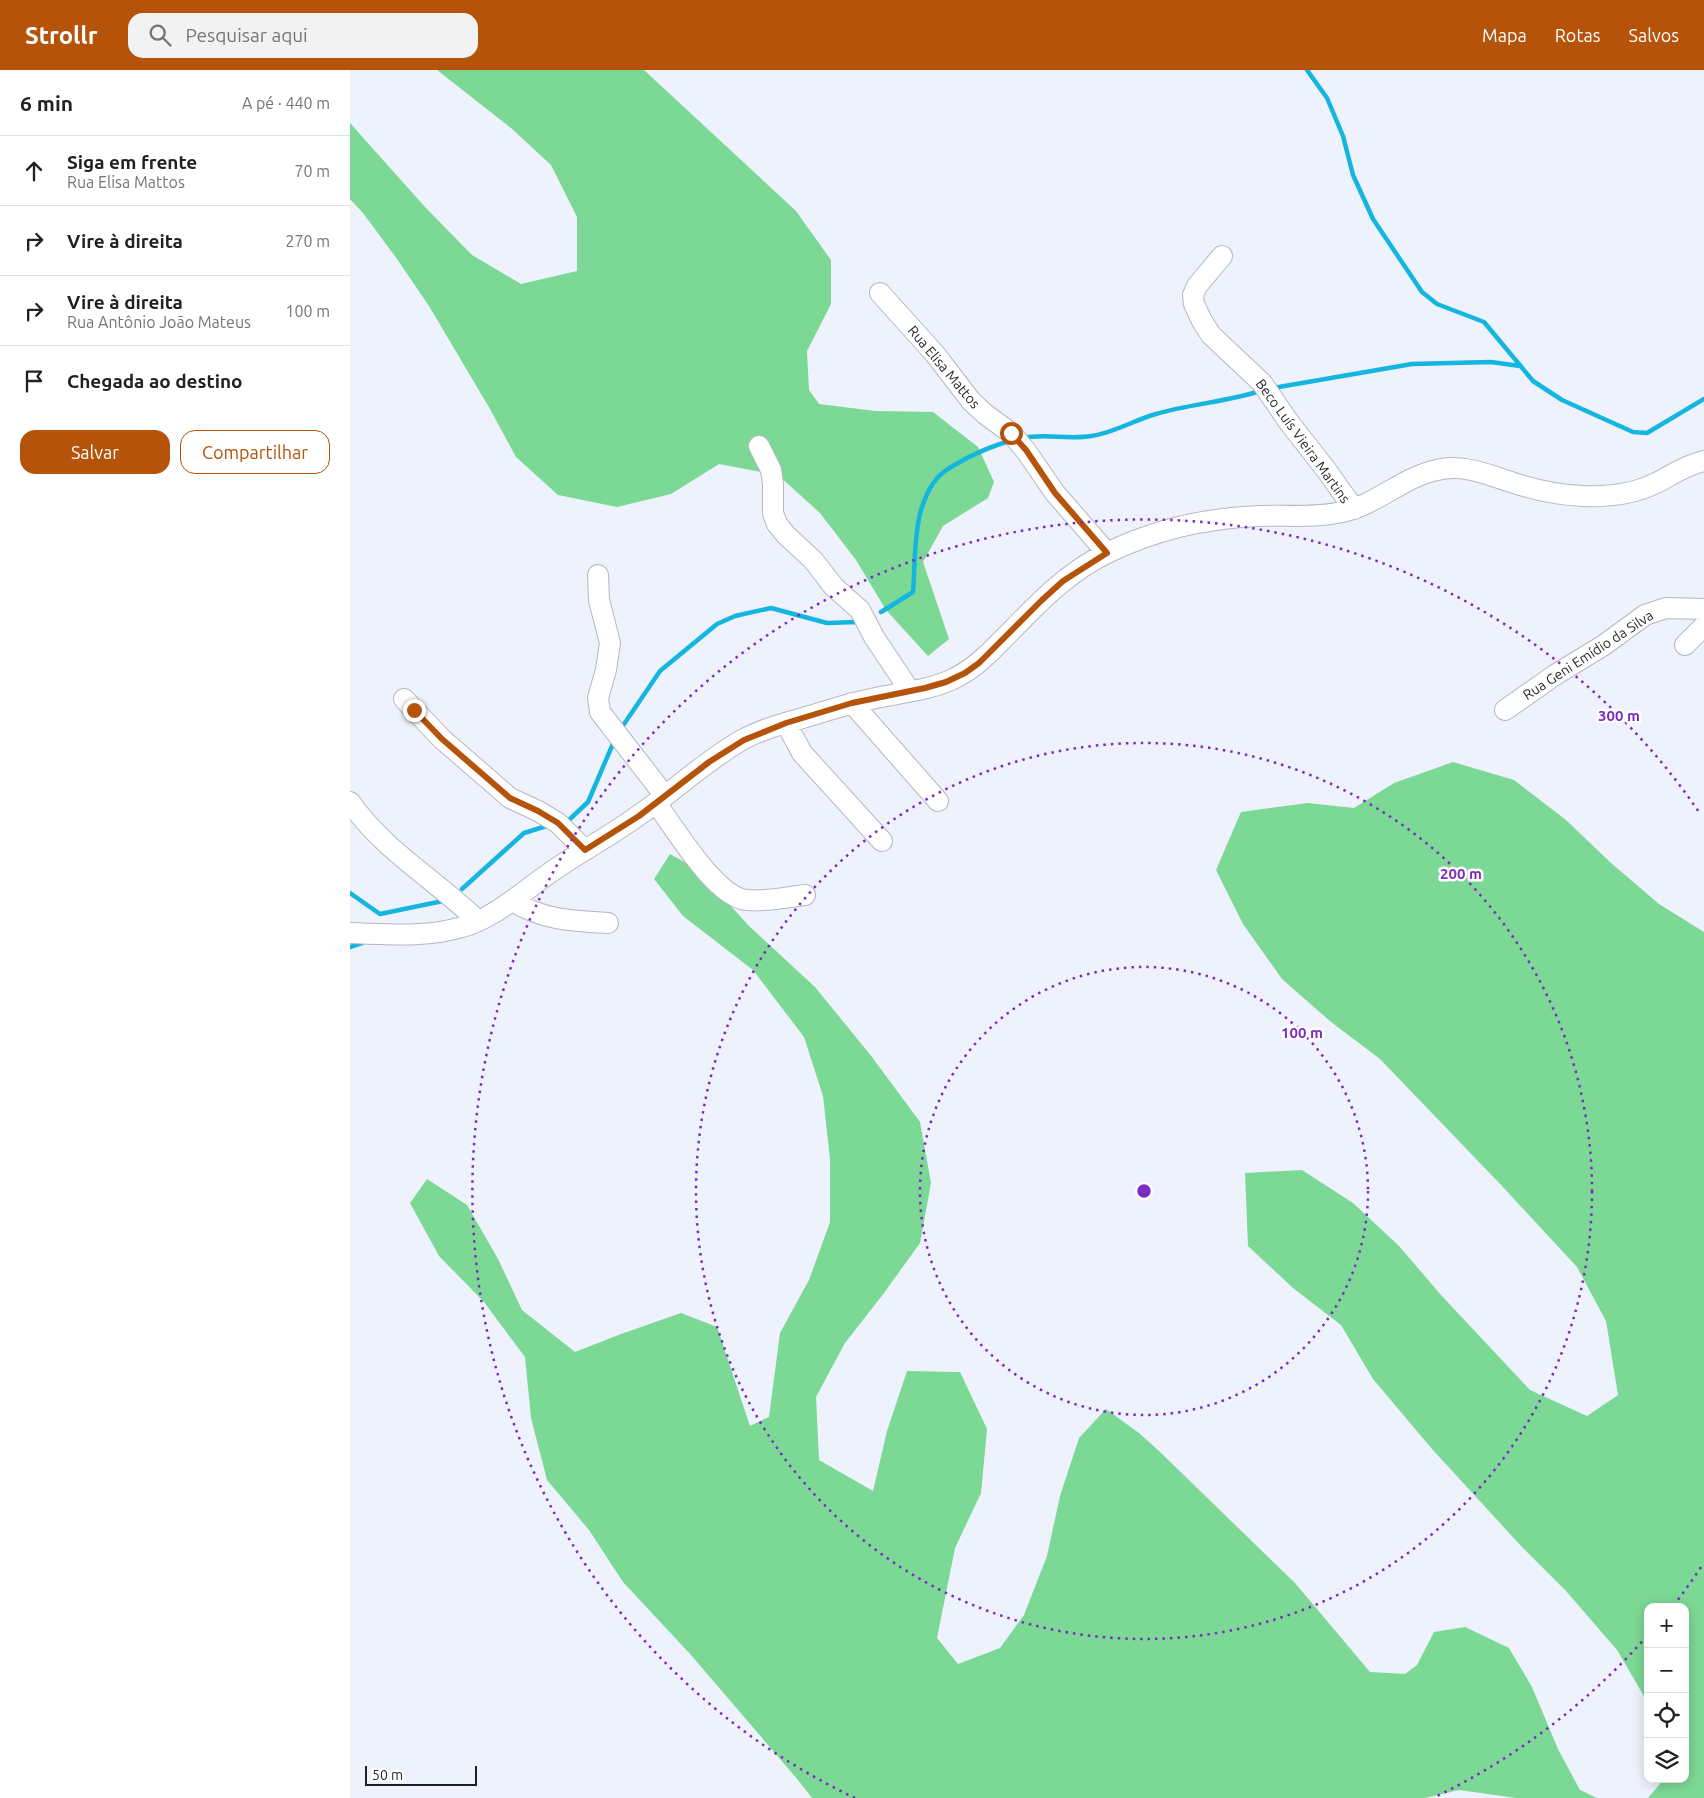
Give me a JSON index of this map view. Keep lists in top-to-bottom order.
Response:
{
  "streets": {
    "street": ["Rua Elisa Mattos", "Beco Luís Vieira Martins", "Rua Geni Emídio da Silva"]
  },
  "scale_bar": "50 m",
  "page": {
    "header": "Strollr",
    "search": "Pesquisar aqui",
    "nav": ["Mapa", "Rotas", "Salvos"],
    "heading": ["6 min", "A pé · 440 m"],
    "list": [
      ["Siga em frente", "Rua Elisa Mattos", "70 m"],
      ["Vire à direita", "270 m"],
      ["Vire à direita", "Rua Antônio João Mateus", "100 m"],
      "Chegada ao destino"
    ],
    "buttons": ["Salvar", "Compartilhar"],
    "map_buttons": ["+", "−"],
    "scale": "50 m"
  },
  "rings": ["300 m", "200 m", "100 m"]
}
